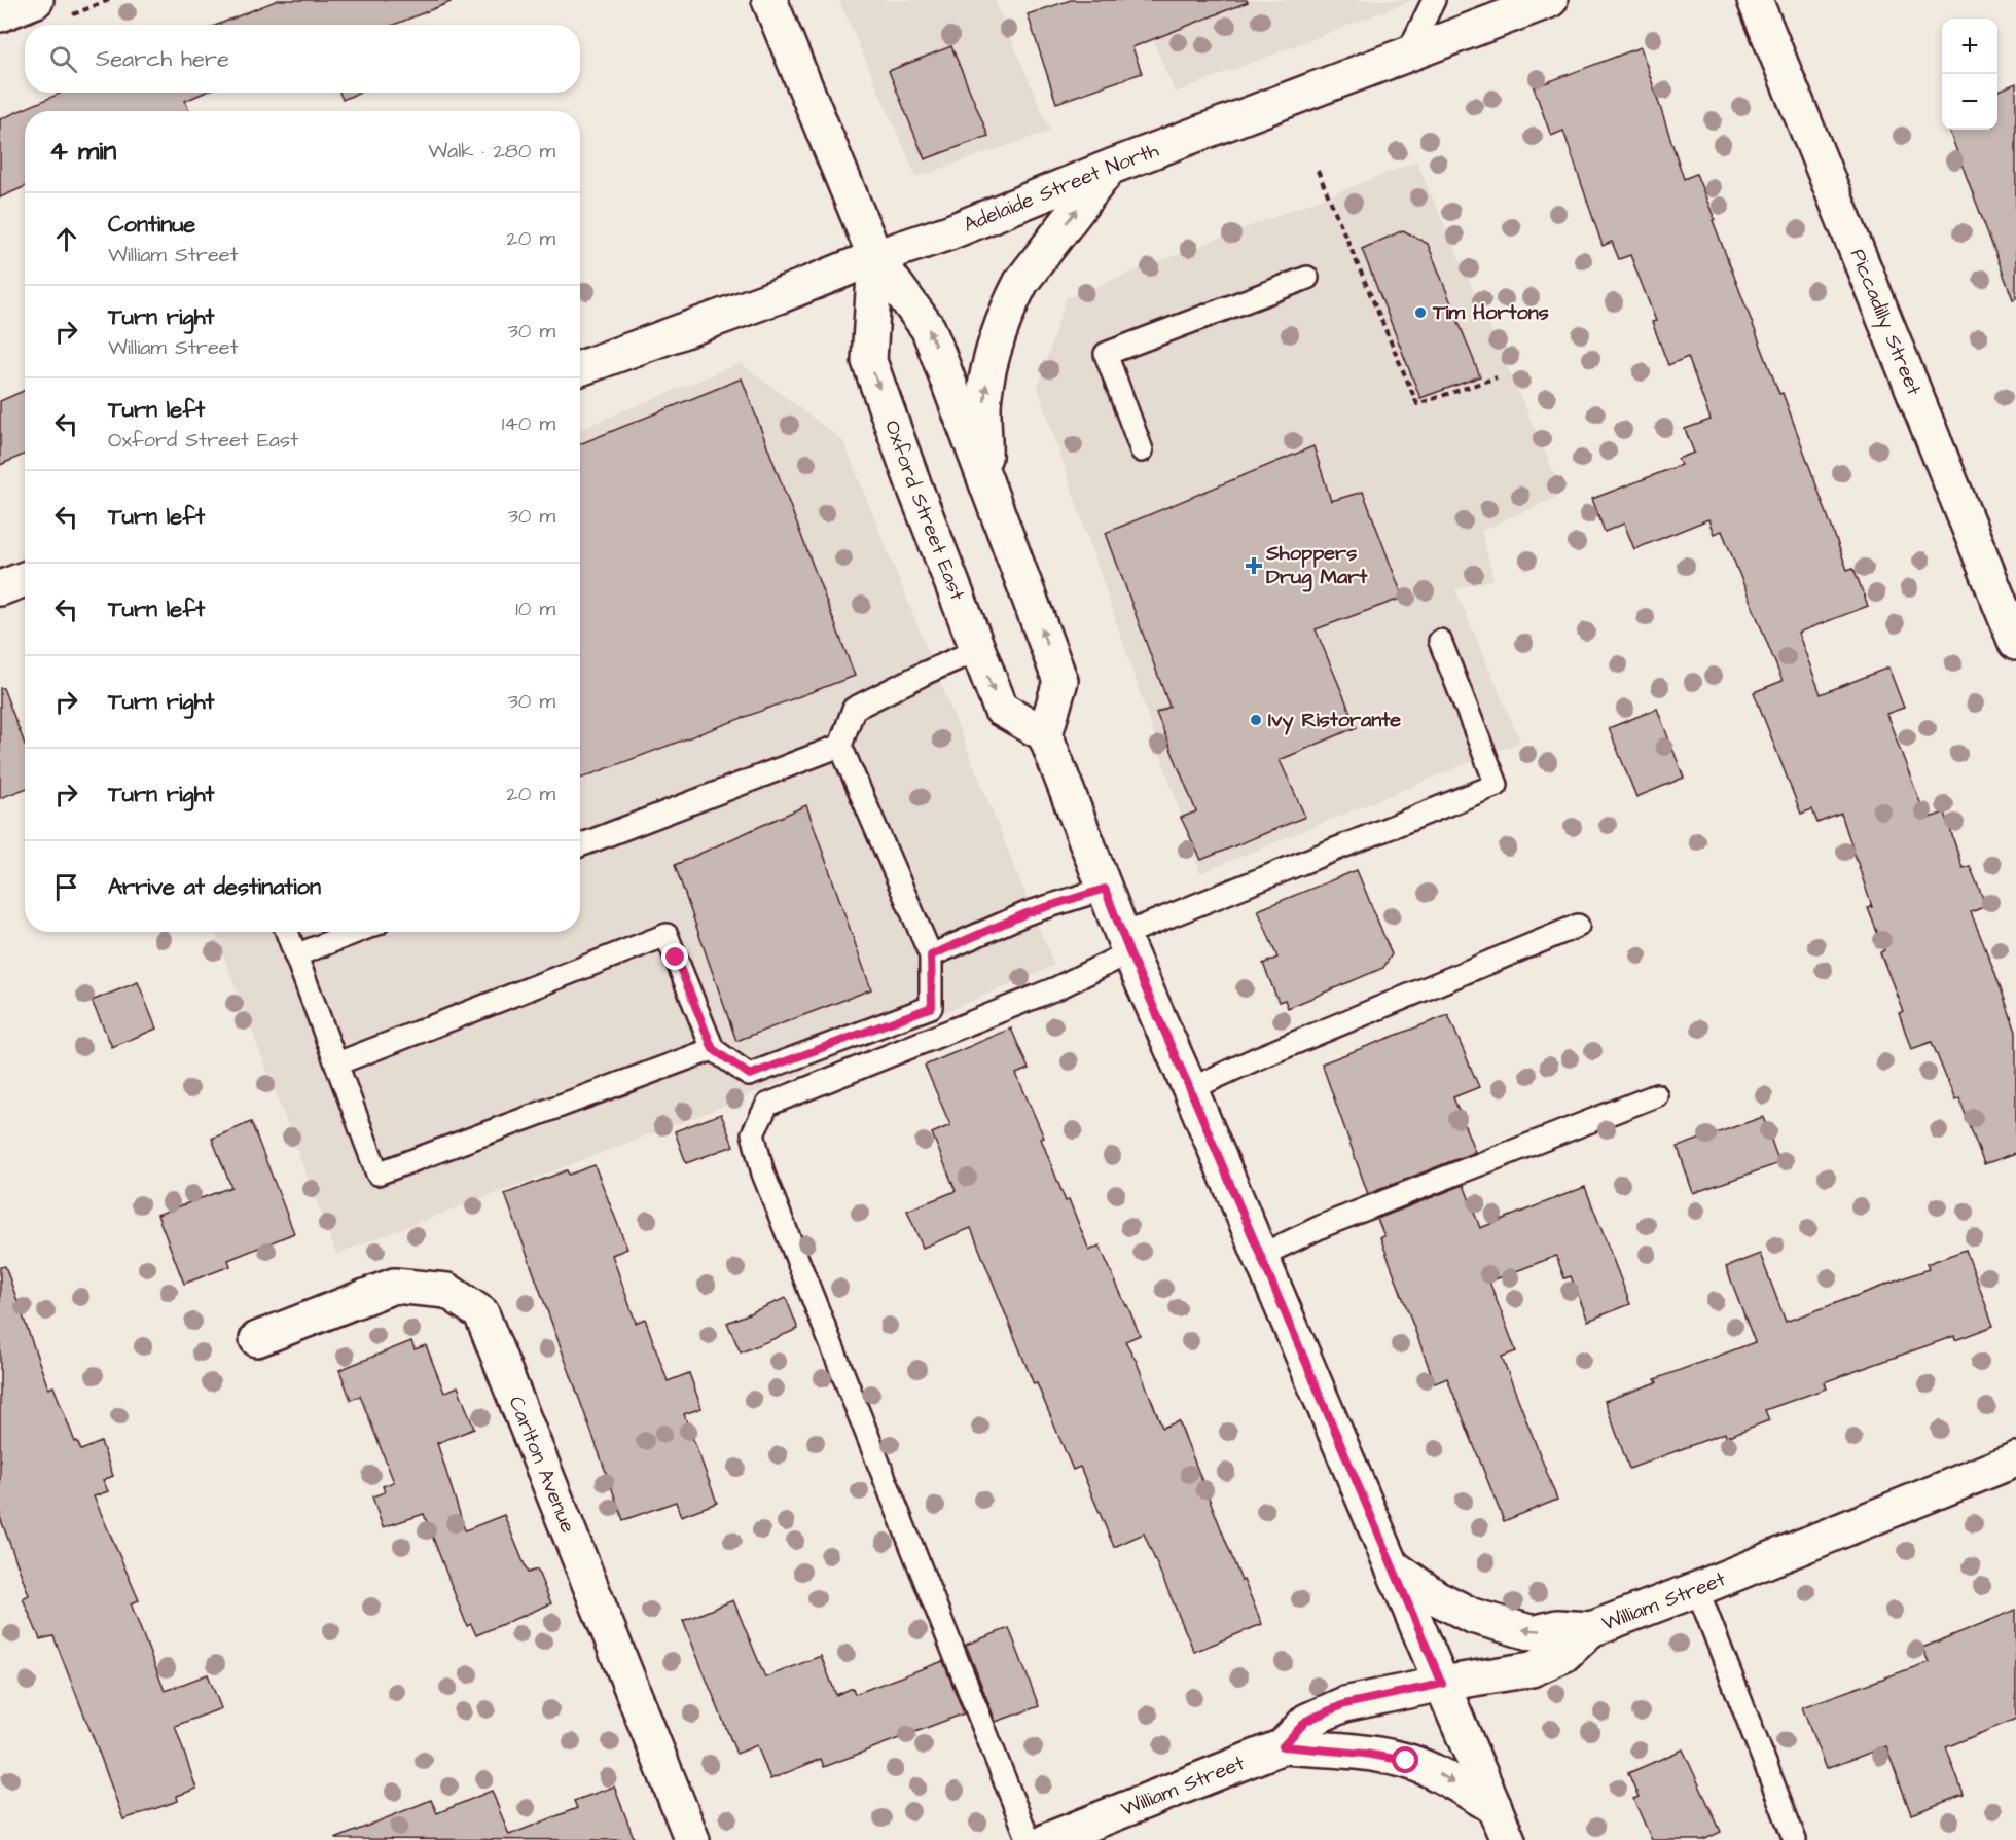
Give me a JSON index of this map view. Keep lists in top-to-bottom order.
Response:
{
  "streets": {
    "main road": [
      "Adelaide Street North",
      "Piccadilly Street",
      "Oxford Street East",
      "Carlton Avenue",
      "William Street"
    ]
  },
  "crossings": [
    ["Adelaide Street North", "Oxford Street East"]
  ],
  "places": {
    "other": ["Tim Hortons", "Ivy Ristorante"],
    "health": ["Shoppers Drug Mart"]
  },
  "page": {
    "map_buttons": ["+", "−"],
    "search": "Search here",
    "heading": ["4 min", "Walk · 280 m"],
    "list": [
      ["Continue", "William Street", "20 m"],
      ["Turn right", "William Street", "30 m"],
      ["Turn left", "Oxford Street East", "140 m"],
      ["Turn left", "30 m"],
      ["Turn left", "10 m"],
      ["Turn right", "30 m"],
      ["Turn right", "20 m"],
      "Arrive at destination"
    ]
  }
}
